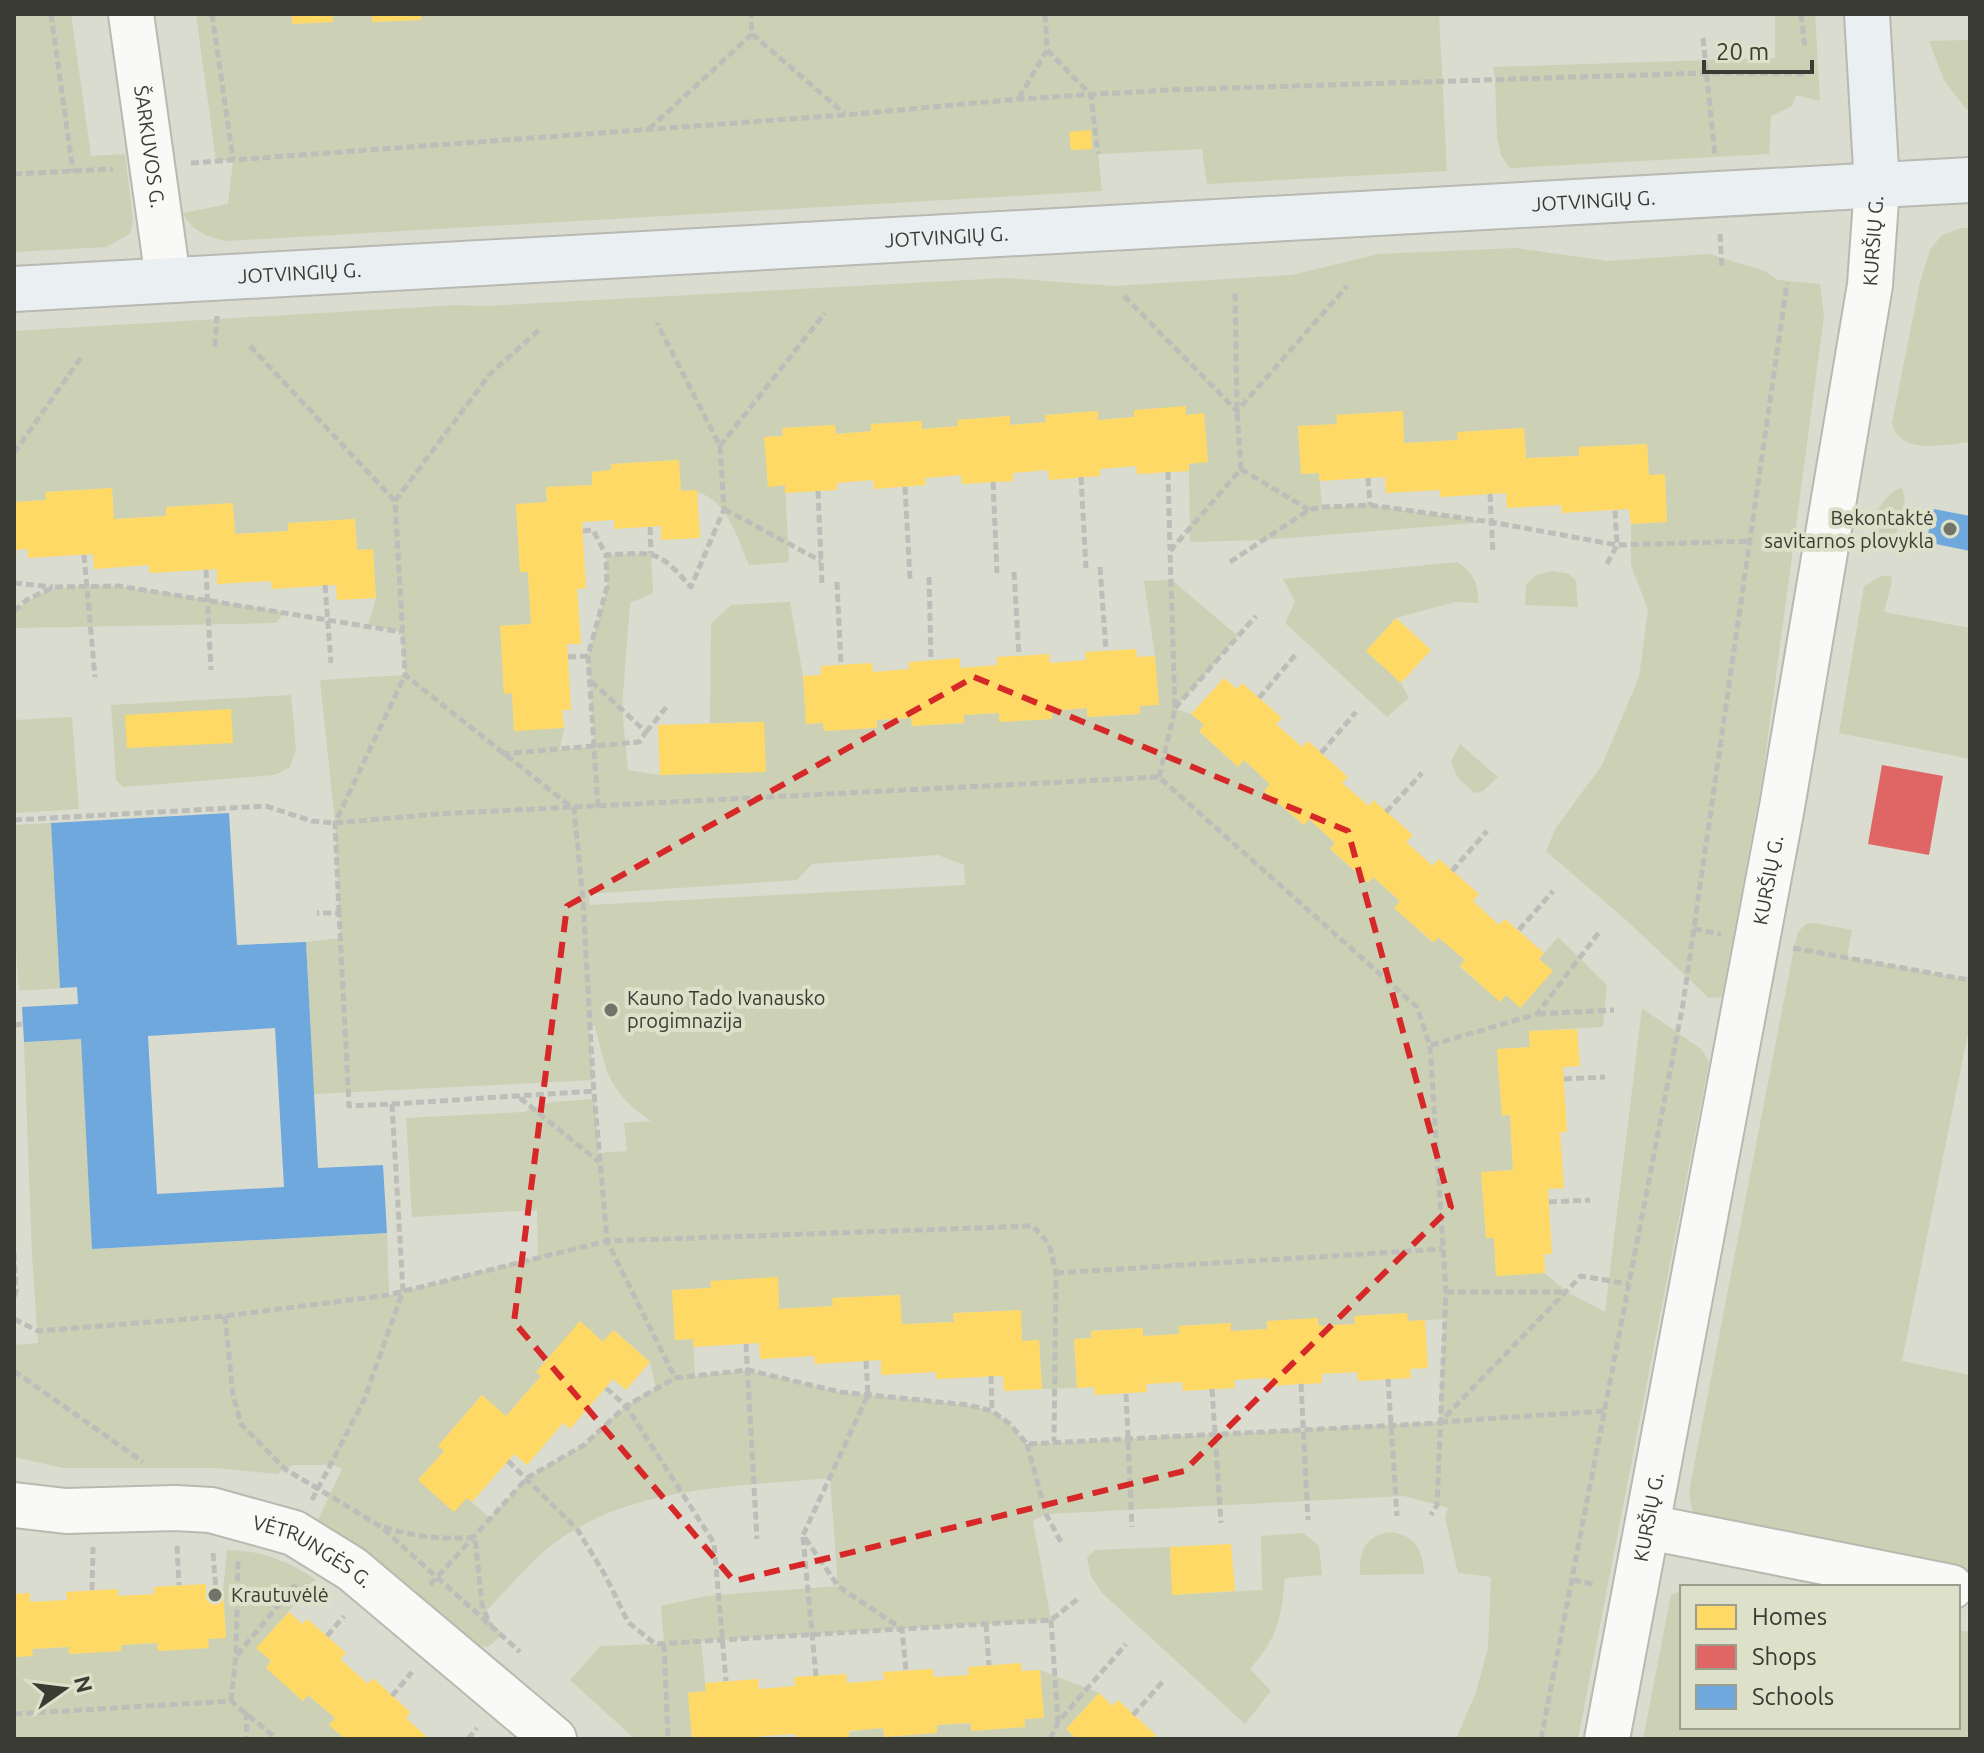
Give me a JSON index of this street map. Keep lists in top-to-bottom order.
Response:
{
  "streets": {
    "main road": ["JOTVINGIŲ G.", "KURŠIŲ G."],
    "street": ["ŠARKUVOS G.", "VĖTRUNGĖS G."]
  },
  "crossings": [
    ["ŠARKUVOS G.", "JOTVINGIŲ G."],
    ["JOTVINGIŲ G.", "KURŠIŲ G."]
  ],
  "places": ["Bekontaktė savitarnos plovykla", "Kauno Tado Ivanausko progimnazija", "Krautuvėlė"],
  "legend": ["Homes", "Shops", "Schools"],
  "scale_bar": "20 m",
  "north": "right"
}
